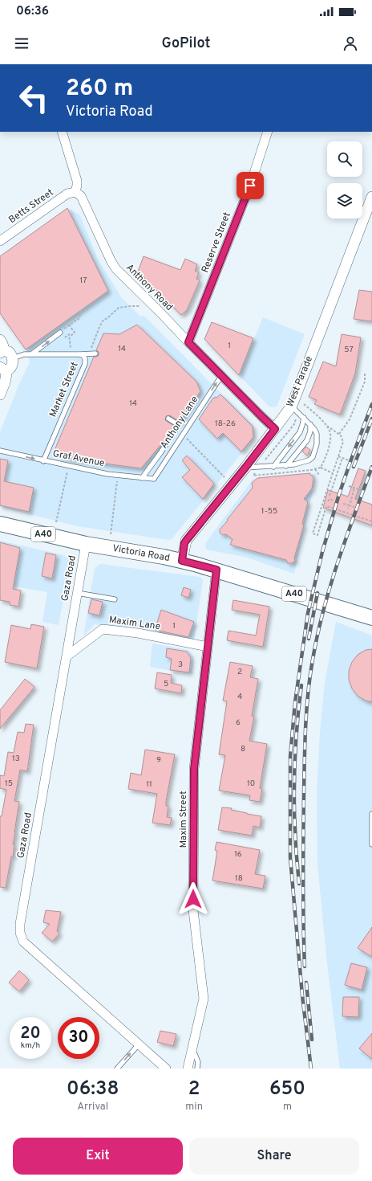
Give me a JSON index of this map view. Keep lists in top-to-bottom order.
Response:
{
  "streets": {
    "highway": ["A40", "Victoria Road"],
    "street": [
      "Betts Street",
      "Reserve Street",
      "Anthony Road",
      "West Parade",
      "Gaza Road",
      "Maxim Lane",
      "Maxim Street"
    ],
    "lane": ["Market Street", "Anthony Lane", "Graf Avenue"]
  },
  "crossings": [
    ["Betts Street", "Anthony Road"],
    ["Reserve Street", "Anthony Road"],
    ["Anthony Road", "West Parade"],
    ["Anthony Road", "Anthony Lane"],
    ["West Parade", "Victoria Road"],
    ["Market Street", "Graf Avenue"],
    ["Anthony Lane", "Graf Avenue"],
    ["Victoria Road", "Gaza Road"],
    ["Victoria Road", "Maxim Street"],
    ["Gaza Road", "Maxim Lane"],
    ["Maxim Lane", "Maxim Street"]
  ],
  "one_way": ["Anthony Lane"],
  "house_numbers": [
    "17",
    "1",
    "14",
    "57",
    "14",
    "18-26",
    "1-55",
    "1",
    "3",
    "2",
    "5",
    "4",
    "6",
    "8",
    "13",
    "9",
    "15",
    "10",
    "11",
    "16",
    "18"
  ],
  "page": {
    "status": "06:36",
    "header": "GoPilot",
    "turn": ["260 m", "Victoria Road"],
    "speed": "20 km/h",
    "limit": "30",
    "eta": [
      "06:38",
      "Arrival",
      "2",
      "min",
      "650",
      "m"
    ],
    "buttons": ["Exit", "Share"]
  }
}
